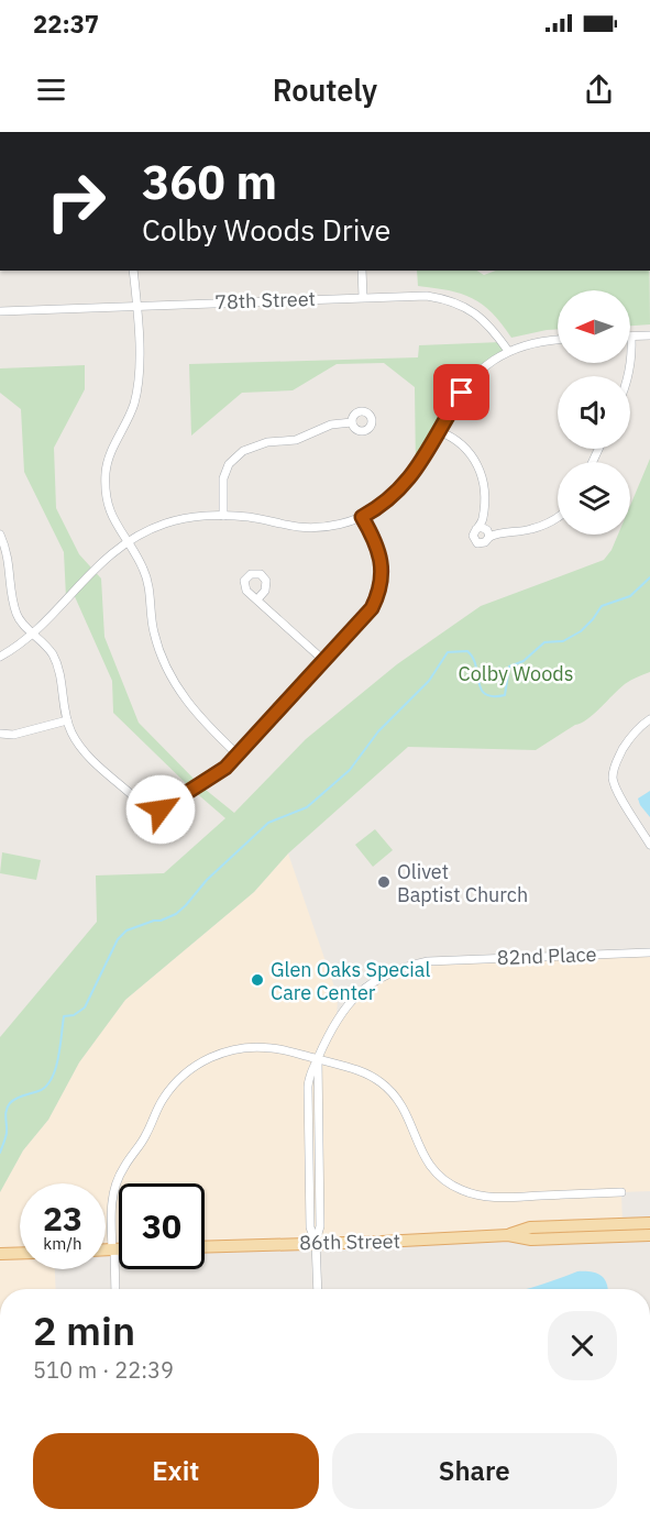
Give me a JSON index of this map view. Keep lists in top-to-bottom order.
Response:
{
  "streets": {
    "main road": ["86th Street"],
    "street": ["78th Street", "82nd Place"]
  },
  "parks": ["Colby Woods"],
  "places": ["Olivet Baptist Church", "Glen Oaks Special Care Center"],
  "north": "left",
  "page": {
    "status": "22:37",
    "header": "Routely",
    "turn": ["360 m", "Colby Woods Drive"],
    "speed": "23 km/h",
    "limit": "30",
    "heading": ["2 min", "510 m · 22:39"],
    "buttons": ["Exit", "Share"]
  }
}
